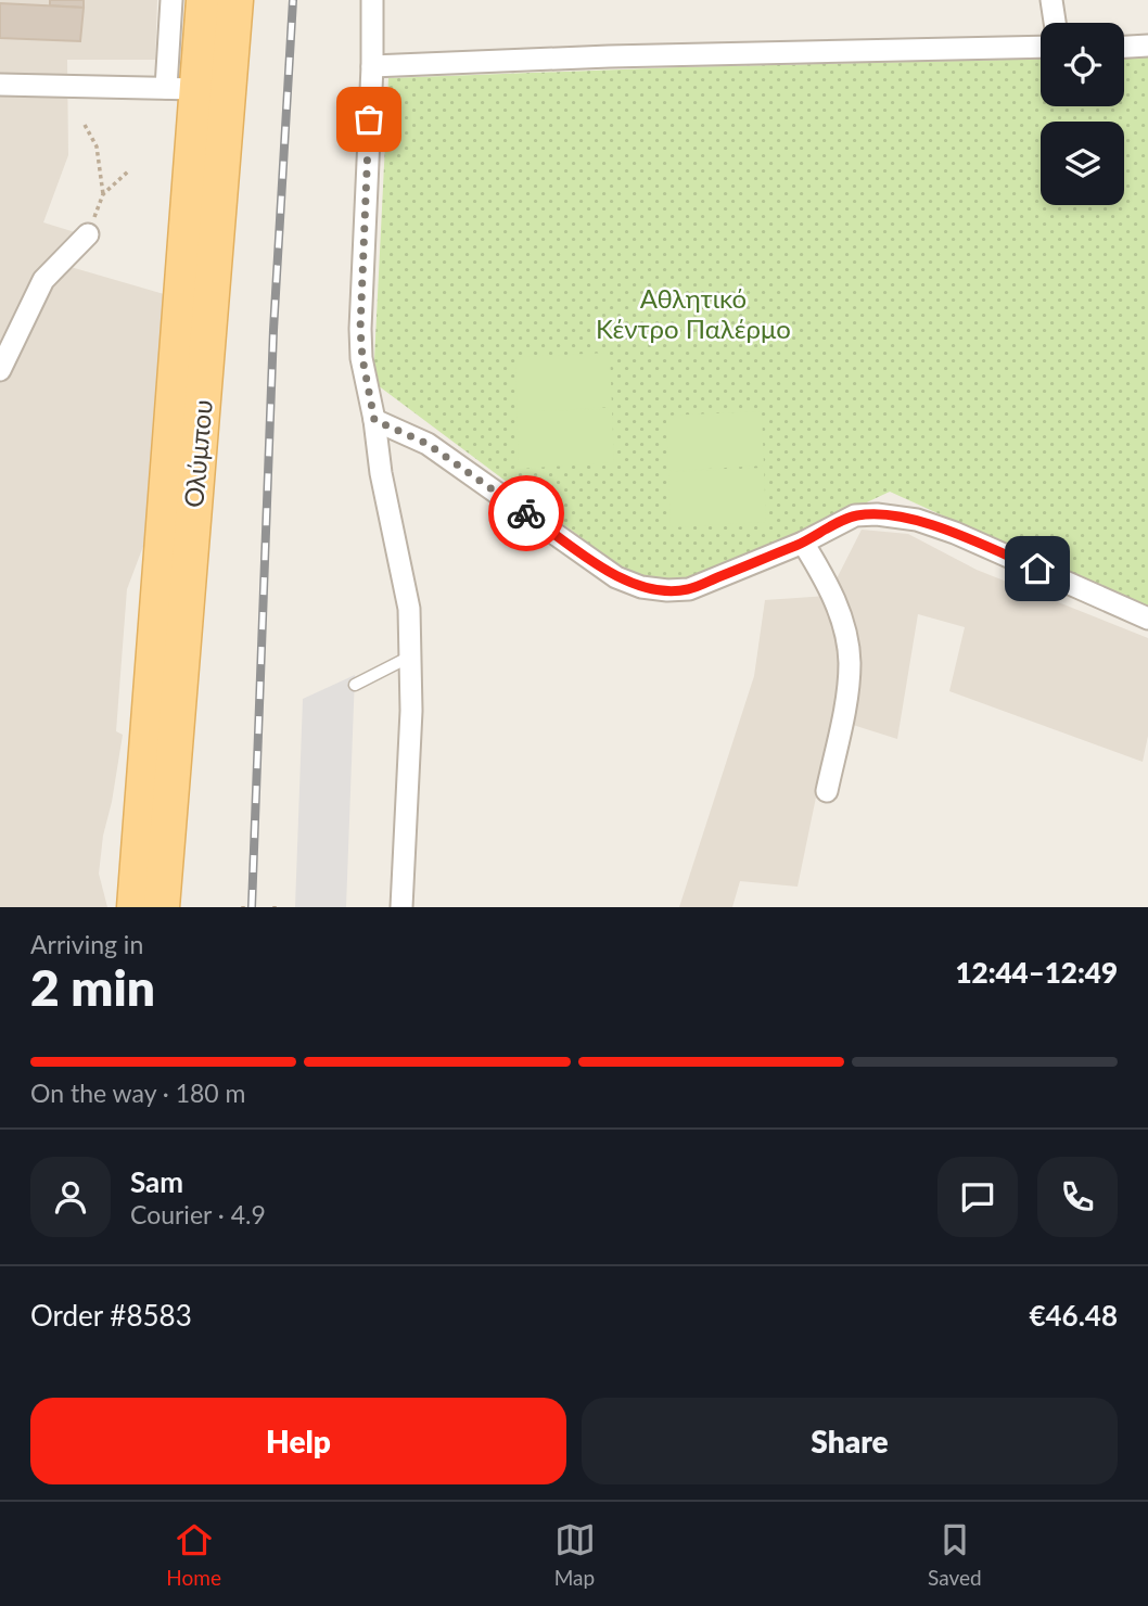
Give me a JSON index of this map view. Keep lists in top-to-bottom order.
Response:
{
  "streets": {
    "main road": ["Ολύμπου"]
  },
  "parks": ["Αθλητικό Κέντρο Παλέρμο"],
  "page": {
    "heading": ["2 min", "Arriving in", "12:44–12:49"],
    "panel": [
      "Sam",
      "Courier · 4.9",
      "Order #8583",
      "€46.48"
    ],
    "bar": "On the way · 180 m",
    "buttons": ["Help", "Share"],
    "tabs": ["Home", "Map", "Saved"]
  }
}
